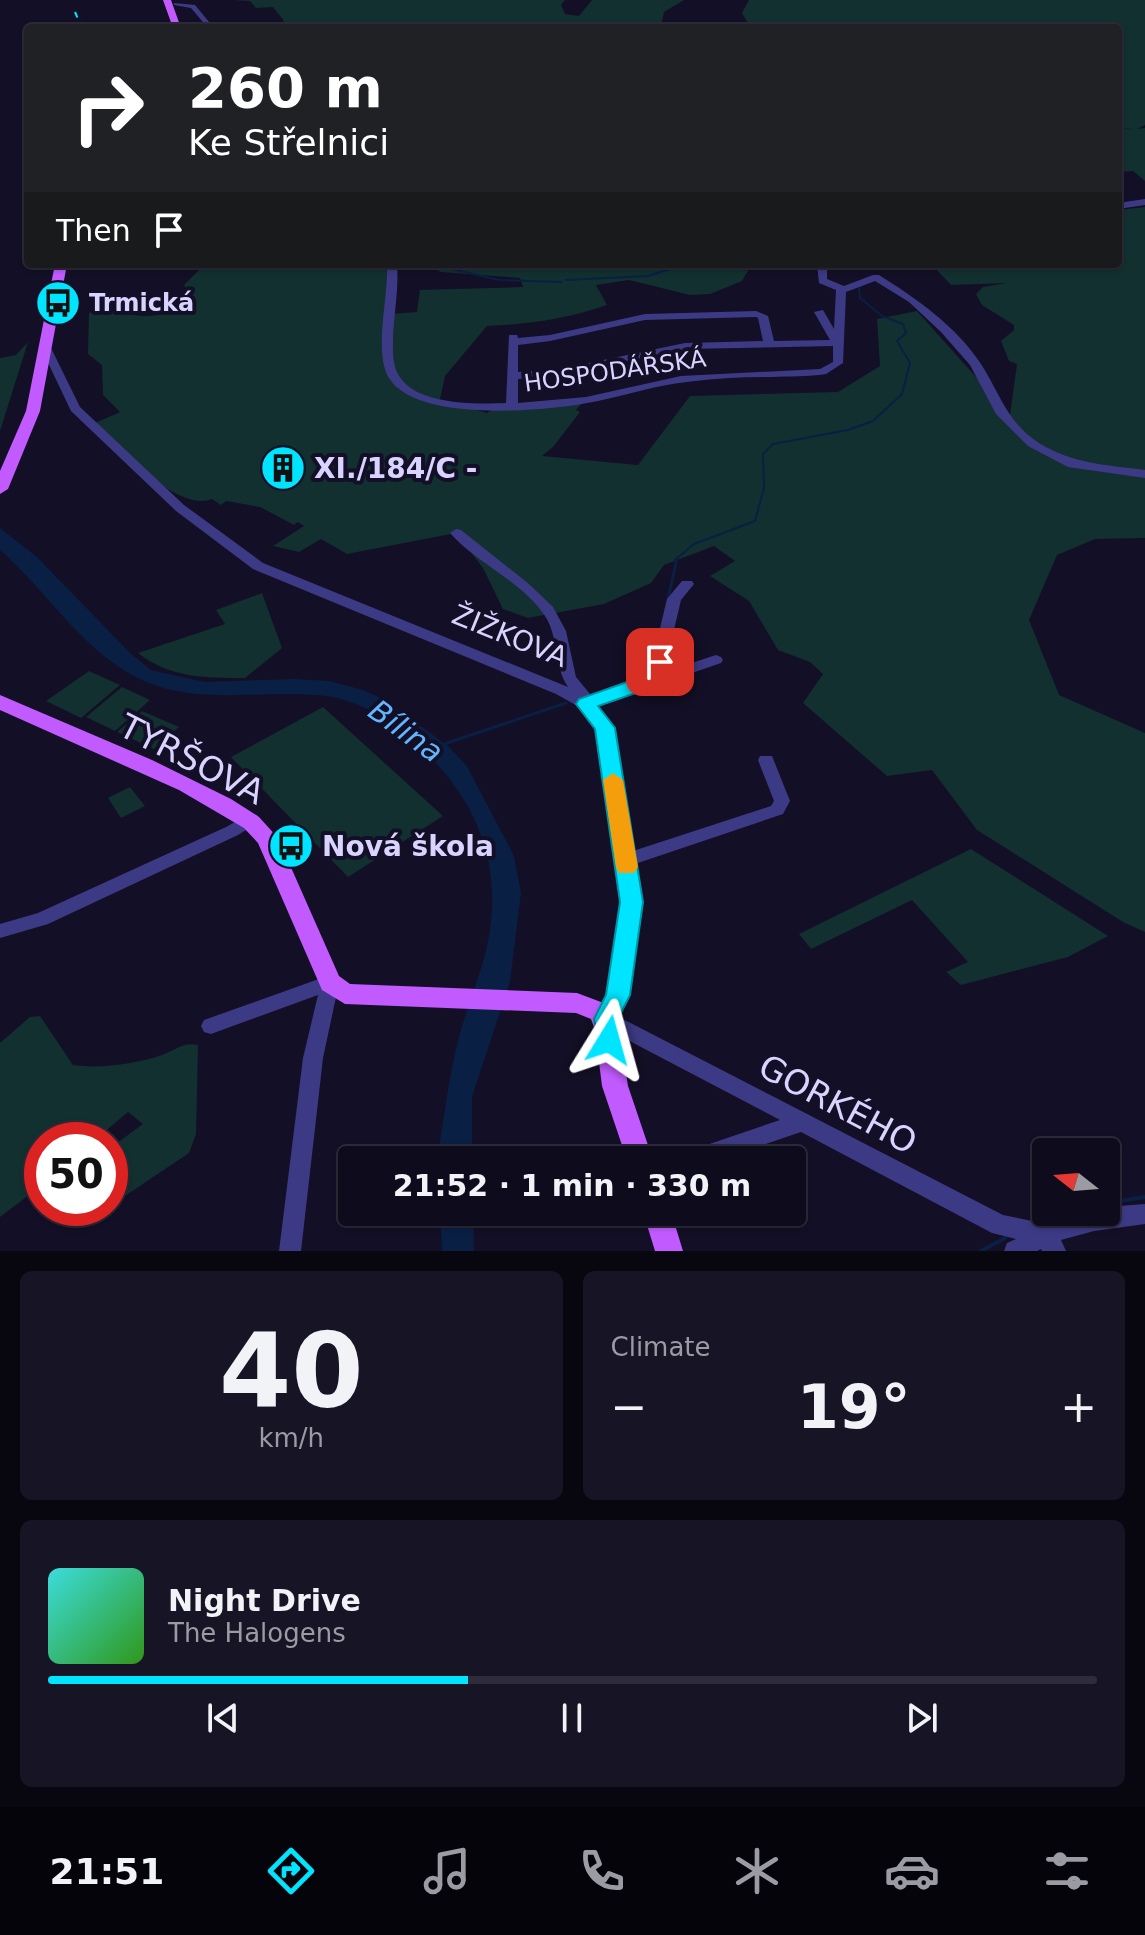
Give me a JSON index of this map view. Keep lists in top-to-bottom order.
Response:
{
  "streets": {
    "main road": ["ŽIŽKOVA", "TYRŠOVA"],
    "street": ["HOSPODÁŘSKÁ", "GORKÉHO"]
  },
  "crossings": [
    ["ŽIŽKOVA", "GORKÉHO"]
  ],
  "water": ["Bílina"],
  "places": {
    "bus stop": ["Trmická", "Nová škola"],
    "building": ["XI./184/C -"]
  },
  "north": "left",
  "page": {
    "turn": ["260 m", "Ke Střelnici"],
    "then": "Then",
    "limit": "50",
    "trip": "21:52 · 1 min · 330 m",
    "tile": [
      ["40", "km/h"],
      "Climate"
    ],
    "heat": ["−", "19°", "+"],
    "song": ["Night Drive", "The Halogens"],
    "tabs": "21:51"
  }
}
